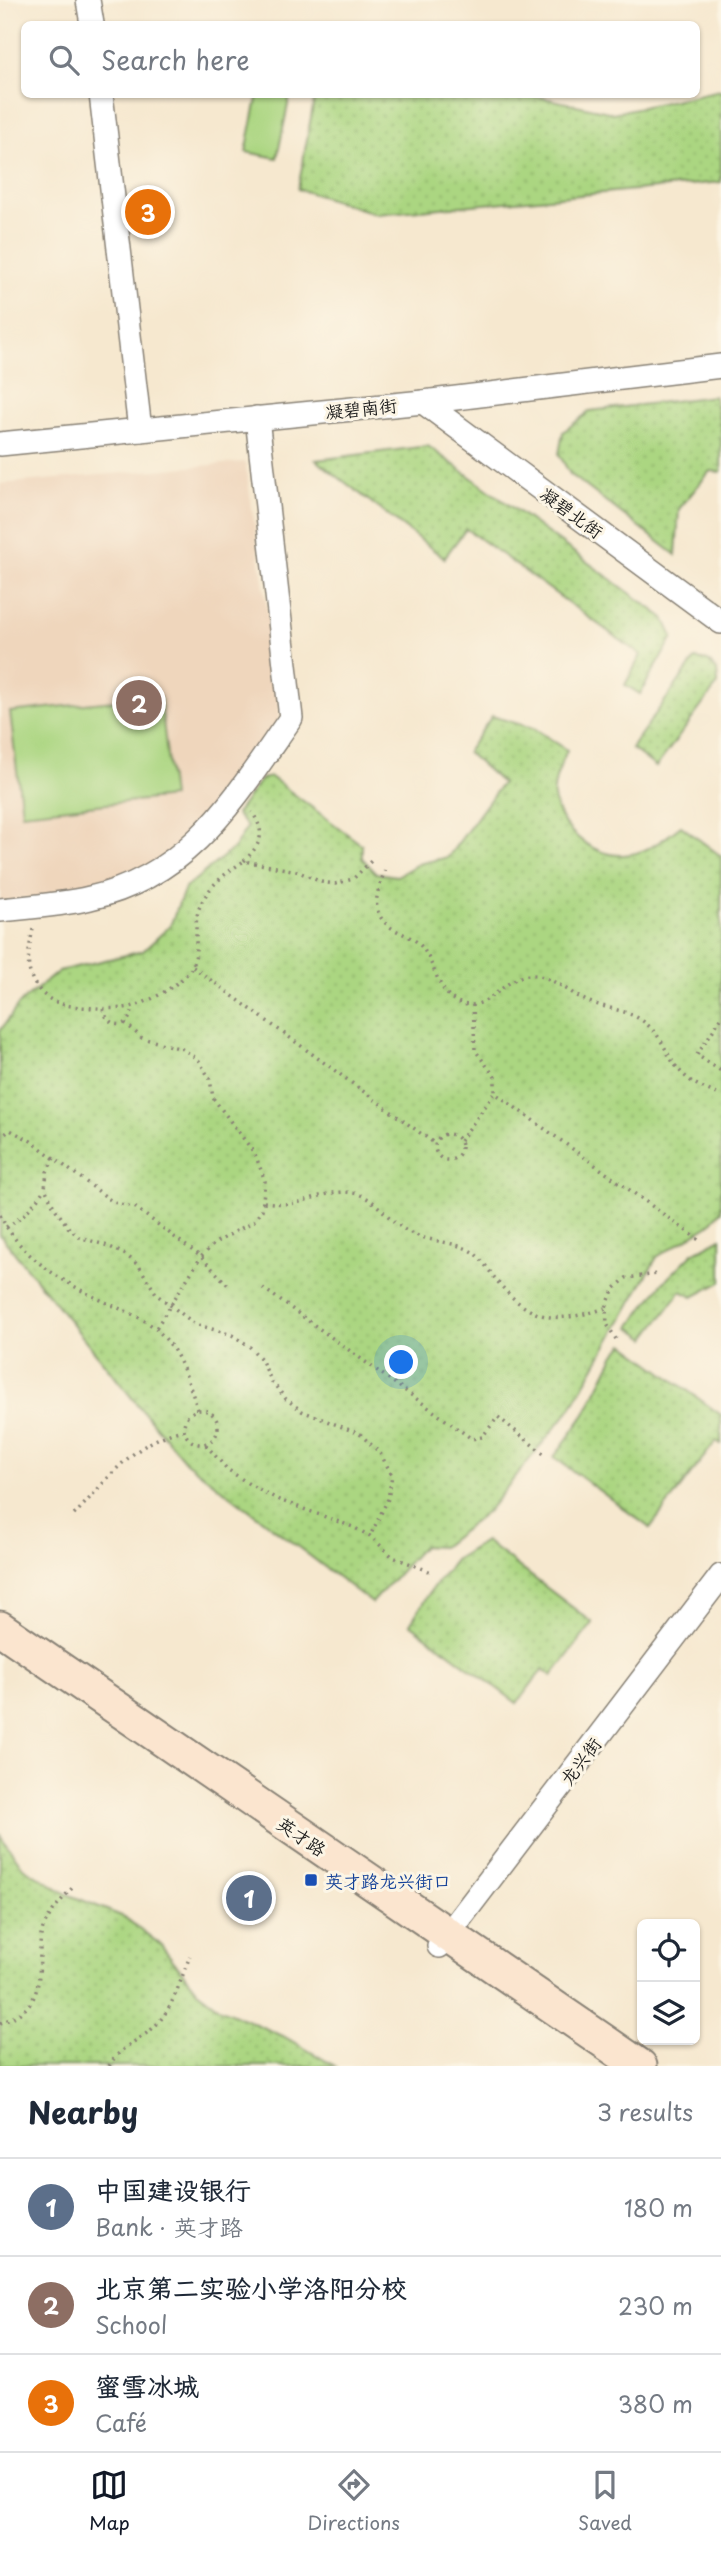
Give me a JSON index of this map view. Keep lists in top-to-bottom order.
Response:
{
  "streets": {
    "main road": ["英才路"],
    "street": ["凝碧南街", "凝碧北街", "龙兴街"]
  },
  "crossings": [
    ["凝碧南街", "凝碧北街"],
    ["龙兴街", "英才路"]
  ],
  "places": {
    "transit": ["英才路龙兴街口"]
  },
  "page": {
    "search": "Search here",
    "pins": ["3", "2", "1"],
    "heading": ["Nearby", "3 results"],
    "list": [
      {
        "mark": "1",
        "name": "中国建设银行",
        "note": "Bank · 英才路",
        "value": "180 m"
      },
      {
        "mark": "2",
        "name": "北京第二实验小学洛阳分校",
        "note": "School",
        "value": "230 m"
      },
      {
        "mark": "3",
        "name": "蜜雪冰城",
        "note": "Café",
        "value": "380 m"
      }
    ],
    "nav": ["Map", "Directions", "Saved"]
  }
}
